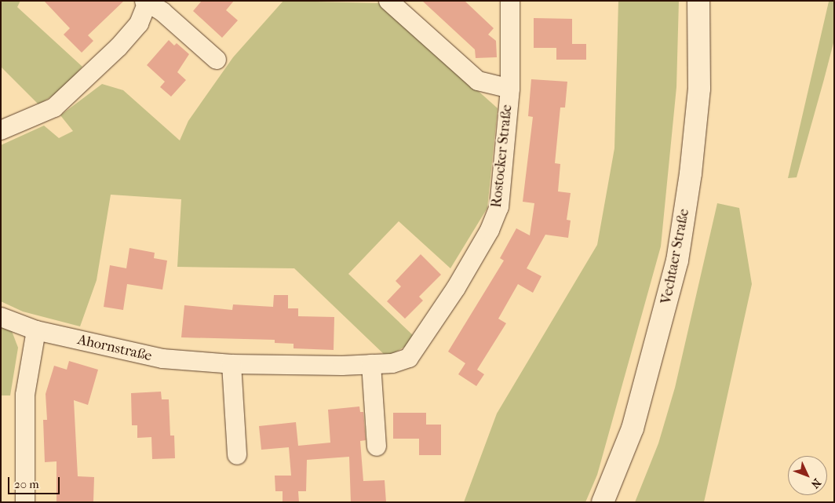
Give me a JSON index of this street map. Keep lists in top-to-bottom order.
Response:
{
  "streets": {
    "main road": ["Vechtaer Straße"],
    "street": ["Rostocker Straße", "Ahornstraße"]
  },
  "crossings": [
    ["Rostocker Straße", "Ahornstraße"]
  ],
  "scale_bar": "20 m",
  "north": "bottom right"
}
